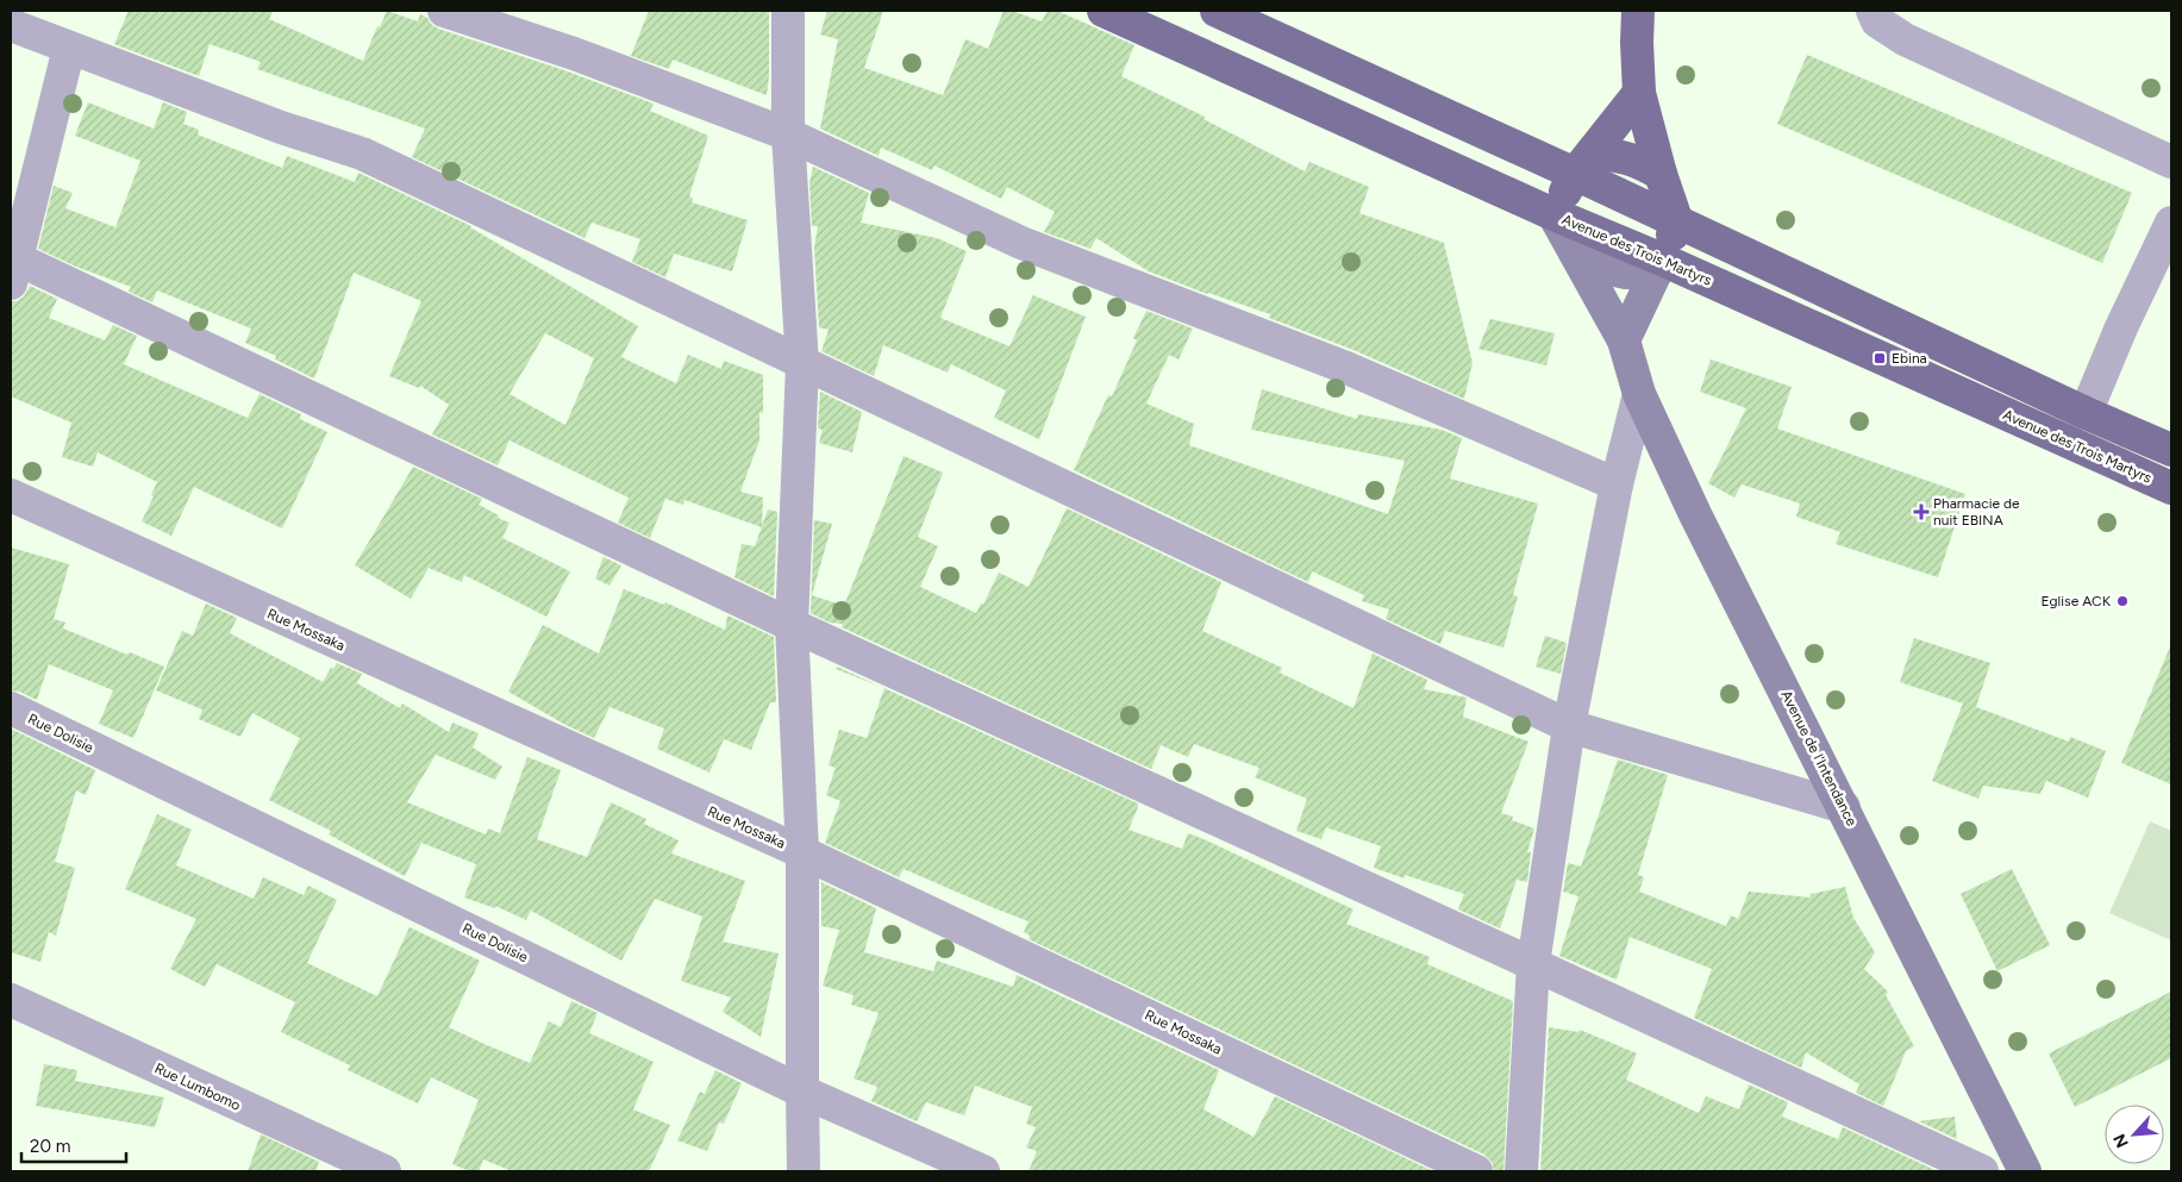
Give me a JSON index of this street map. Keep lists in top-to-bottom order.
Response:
{
  "streets": {
    "main road": ["Avenue des Trois Martyrs"],
    "street": [
      "Rue Mossaka",
      "Rue Dolisie",
      "Avenue de l'Intendance",
      "Rue Lumbomo"
    ]
  },
  "crossings": [
    ["Avenue des Trois Martyrs", "Avenue de l'Intendance"]
  ],
  "places": {
    "transit": ["Ebina"],
    "health": ["Pharmacie de nuit EBINA"],
    "other": ["Eglise ACK"]
  },
  "scale_bar": "20 m",
  "north": "bottom left"
}
